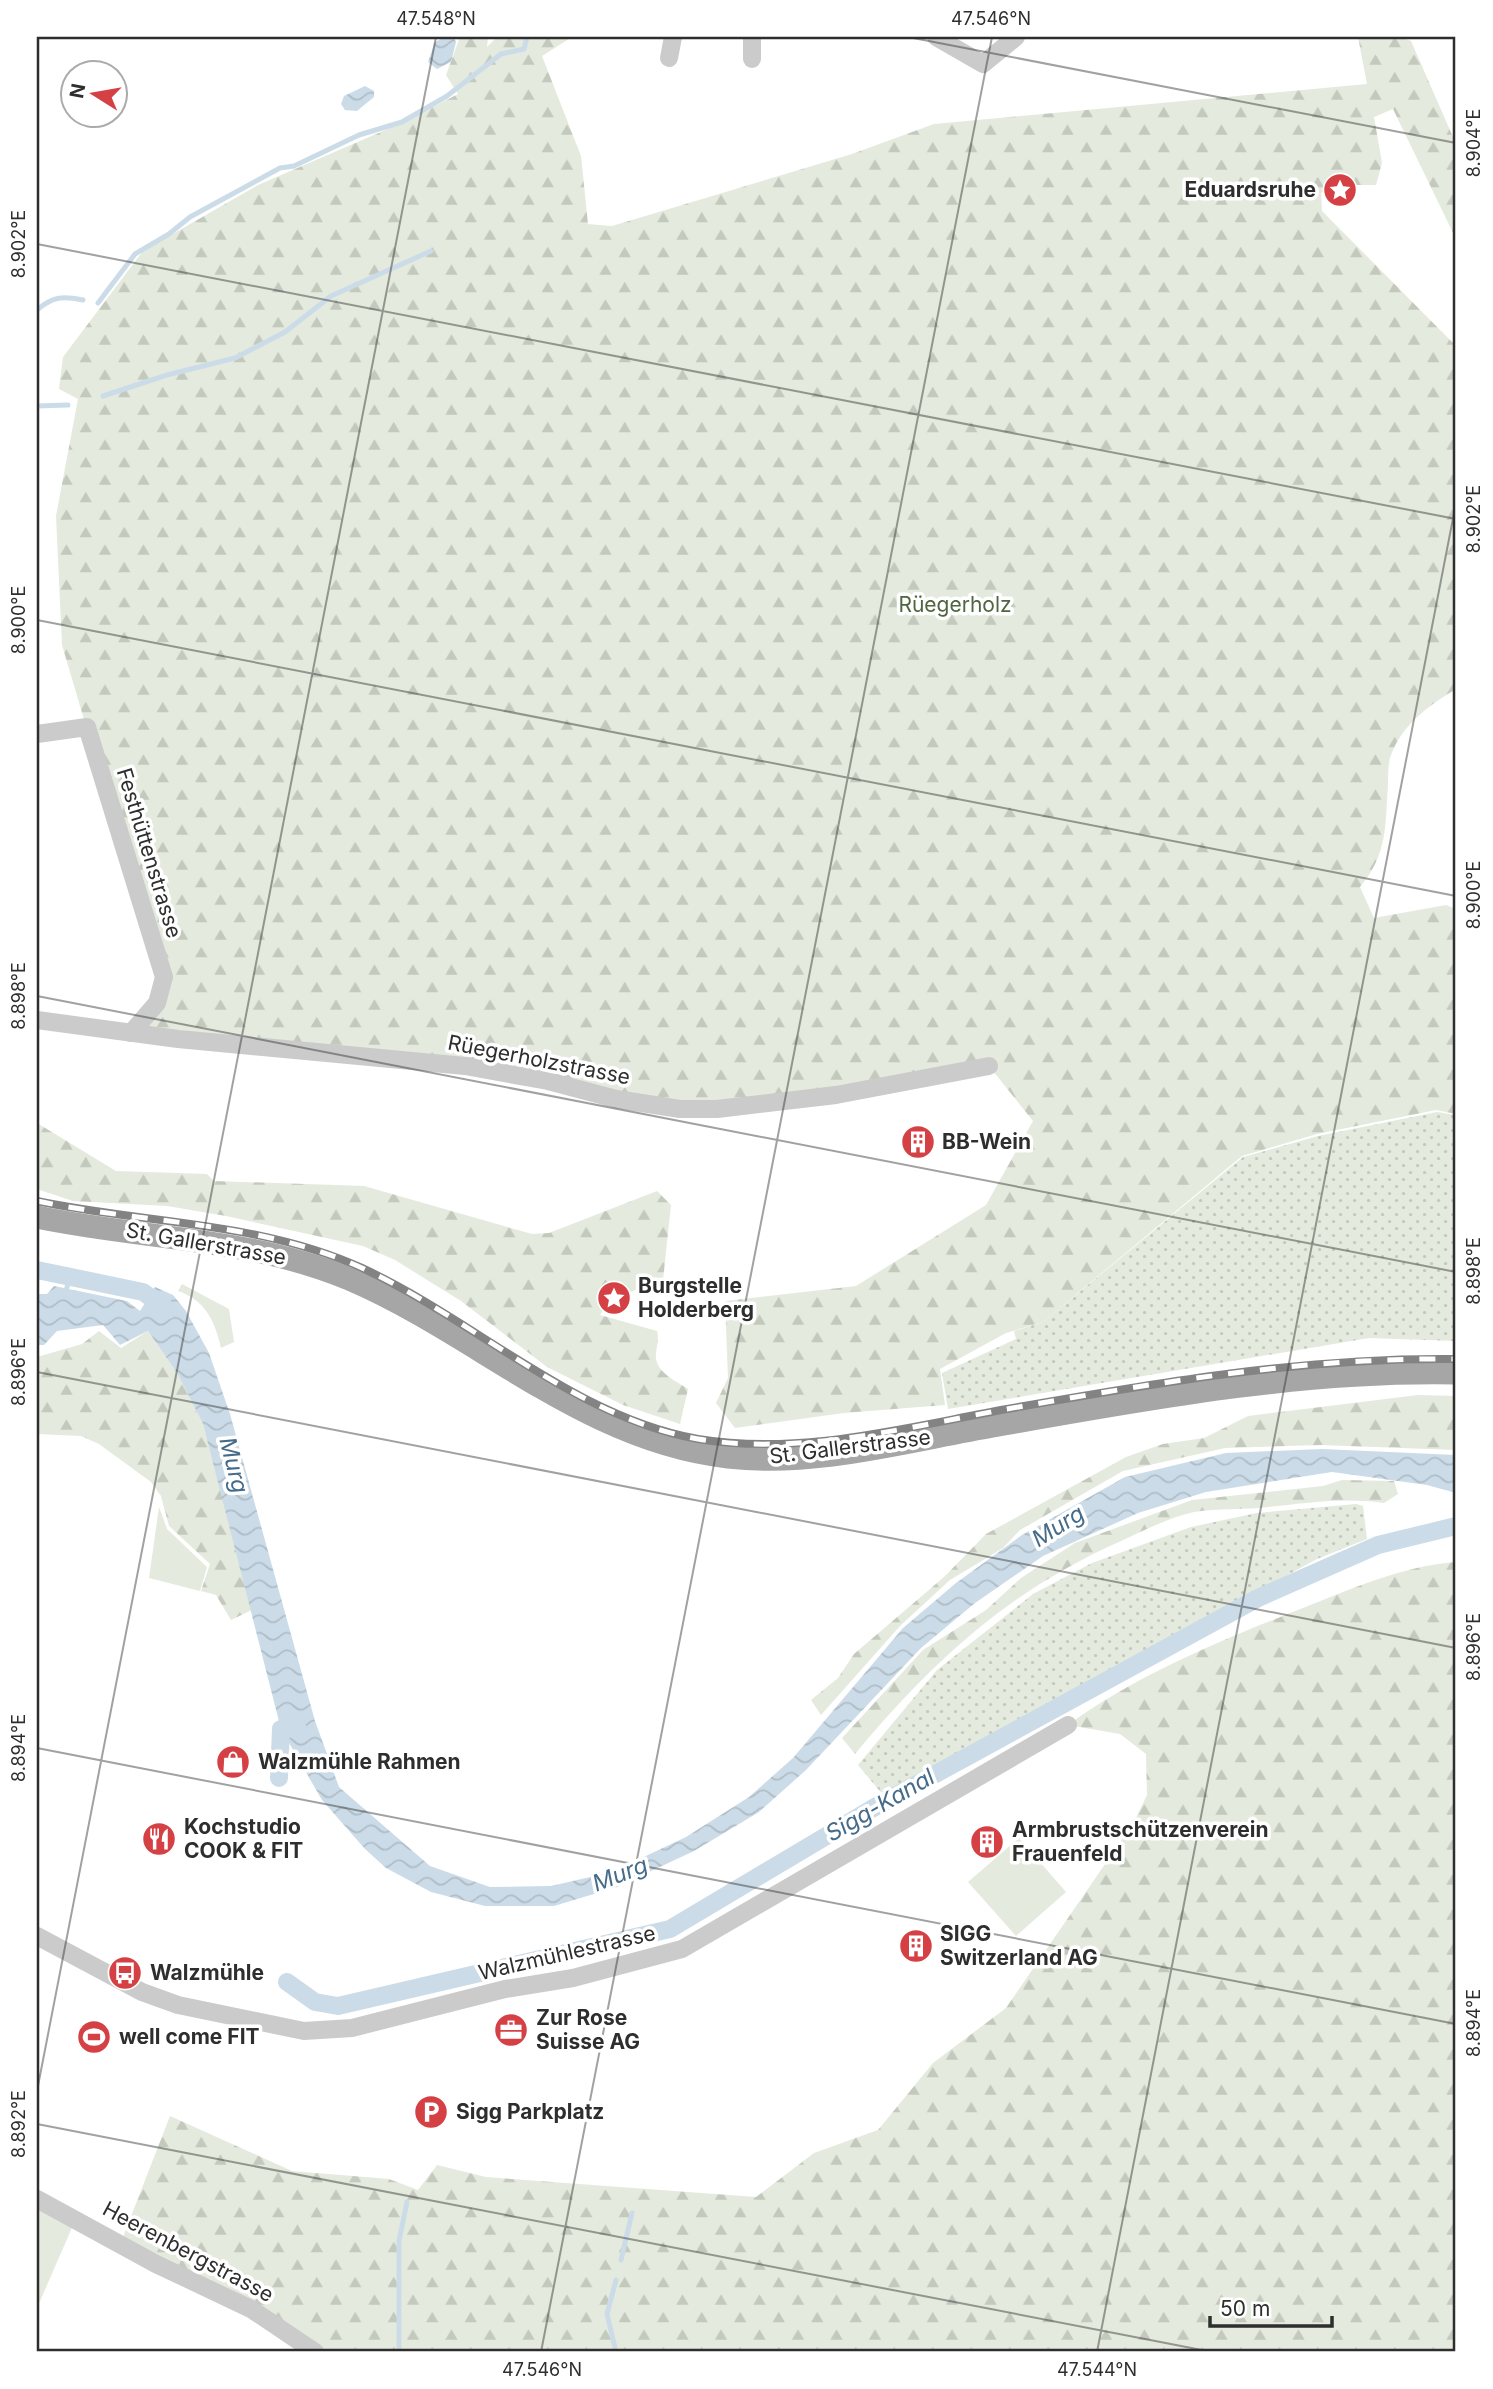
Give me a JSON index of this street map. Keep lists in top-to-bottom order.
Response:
{
  "streets": {
    "main road": ["St. Gallerstrasse"],
    "street": [
      "Festhüttenstrasse",
      "Rüegerholzstrasse",
      "Walzmühlestrasse",
      "Heerenbergstrasse"
    ]
  },
  "crossings": [
    ["Festhüttenstrasse", "Rüegerholzstrasse"]
  ],
  "water": ["Murg", "Sigg-Kanal"],
  "parks": ["Rüegerholz"],
  "places": {
    "place": ["Eduardsruhe", "Burgstelle Holderberg"],
    "building": ["BB-Wein", "Armbrustschützenverein Frauenfeld", "SIGG Switzerland AG"],
    "shop": ["Walzmühle Rahmen"],
    "restaurant": ["Kochstudio COOK & FIT"],
    "bus stop": ["Walzmühle"],
    "office": ["Zur Rose Suisse AG"],
    "sports": ["well come FIT"],
    "parking": ["Sigg Parkplatz"]
  },
  "scale_bar": "50 m",
  "north": "left",
  "coordinates": [
    "47.548°N",
    "47.546°N",
    "8.904°E",
    "8.902°E",
    "8.900°E",
    "8.898°E",
    "8.896°E",
    "8.894°E",
    "8.892°E",
    "47.544°N"
  ]
}
